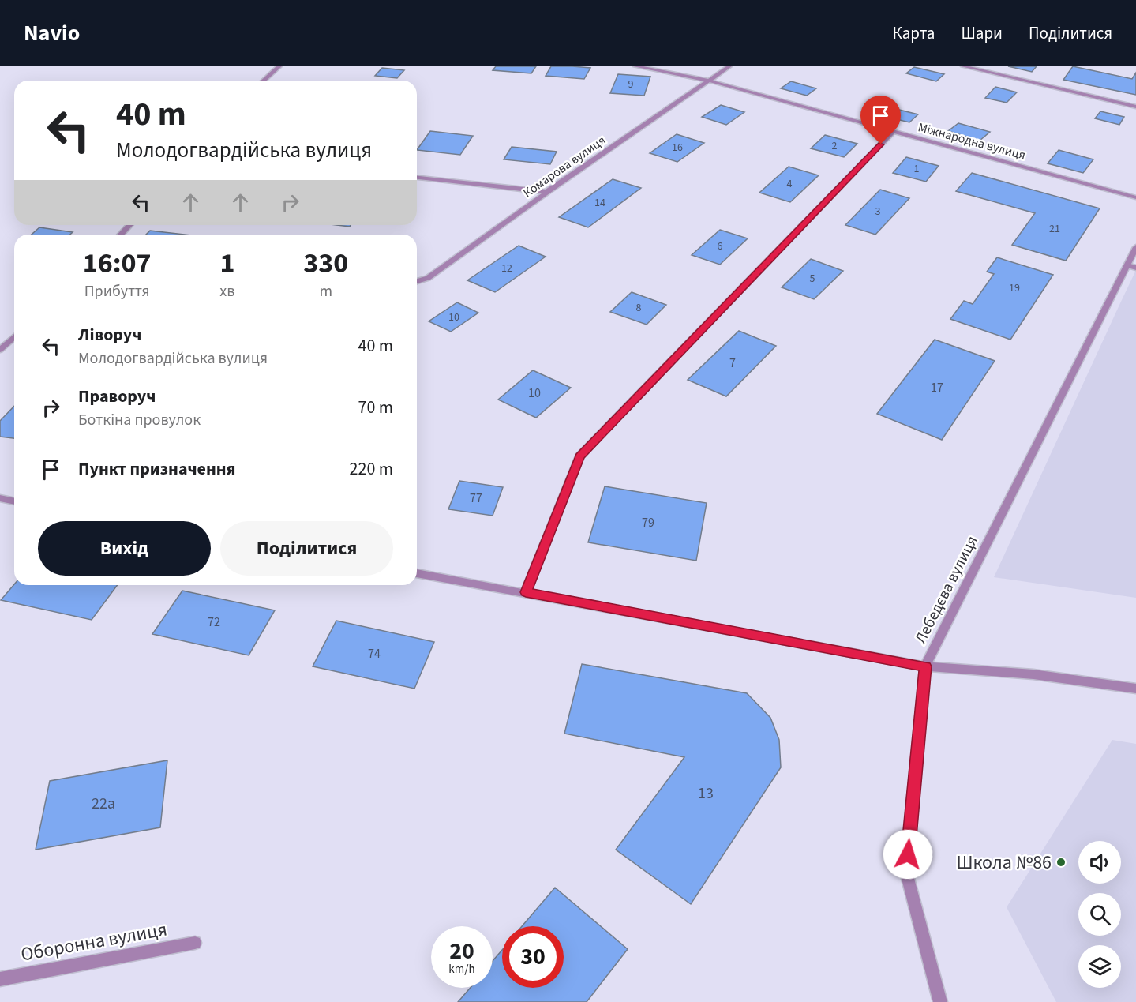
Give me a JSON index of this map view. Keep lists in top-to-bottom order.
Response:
{
  "streets": {
    "street": [
      "Міжнародна вулиця",
      "Комарова вулиця",
      "Лебедєва вулиця",
      "Оборонна вулиця"
    ]
  },
  "crossings": [
    ["Міжнародна вулиця", "Комарова вулиця"]
  ],
  "places": ["Школа №86"],
  "house_numbers": [
    "9",
    "2",
    "16",
    "1",
    "4",
    "14",
    "3",
    "21",
    "6",
    "12",
    "5",
    "19",
    "8",
    "10",
    "7",
    "17",
    "10",
    "77",
    "79",
    "72",
    "74",
    "13",
    "22а"
  ],
  "page": {
    "header": "Navio",
    "nav": ["Карта", "Шари", "Поділитися"],
    "turn": ["40 m", "Молодогвардійська вулиця"],
    "eta": [
      "16:07",
      "Прибуття",
      "1",
      "хв",
      "330",
      "m"
    ],
    "list": [
      {
        "name": "Ліворуч",
        "note": "Молодогвардійська вулиця",
        "value": "40 m"
      },
      {
        "name": "Праворуч",
        "note": "Боткіна провулок",
        "value": "70 m"
      },
      {
        "name": "Пункт призначення",
        "value": "220 m"
      }
    ],
    "buttons": ["Вихід", "Поділитися"],
    "speed": "20 km/h",
    "limit": "30"
  }
}
